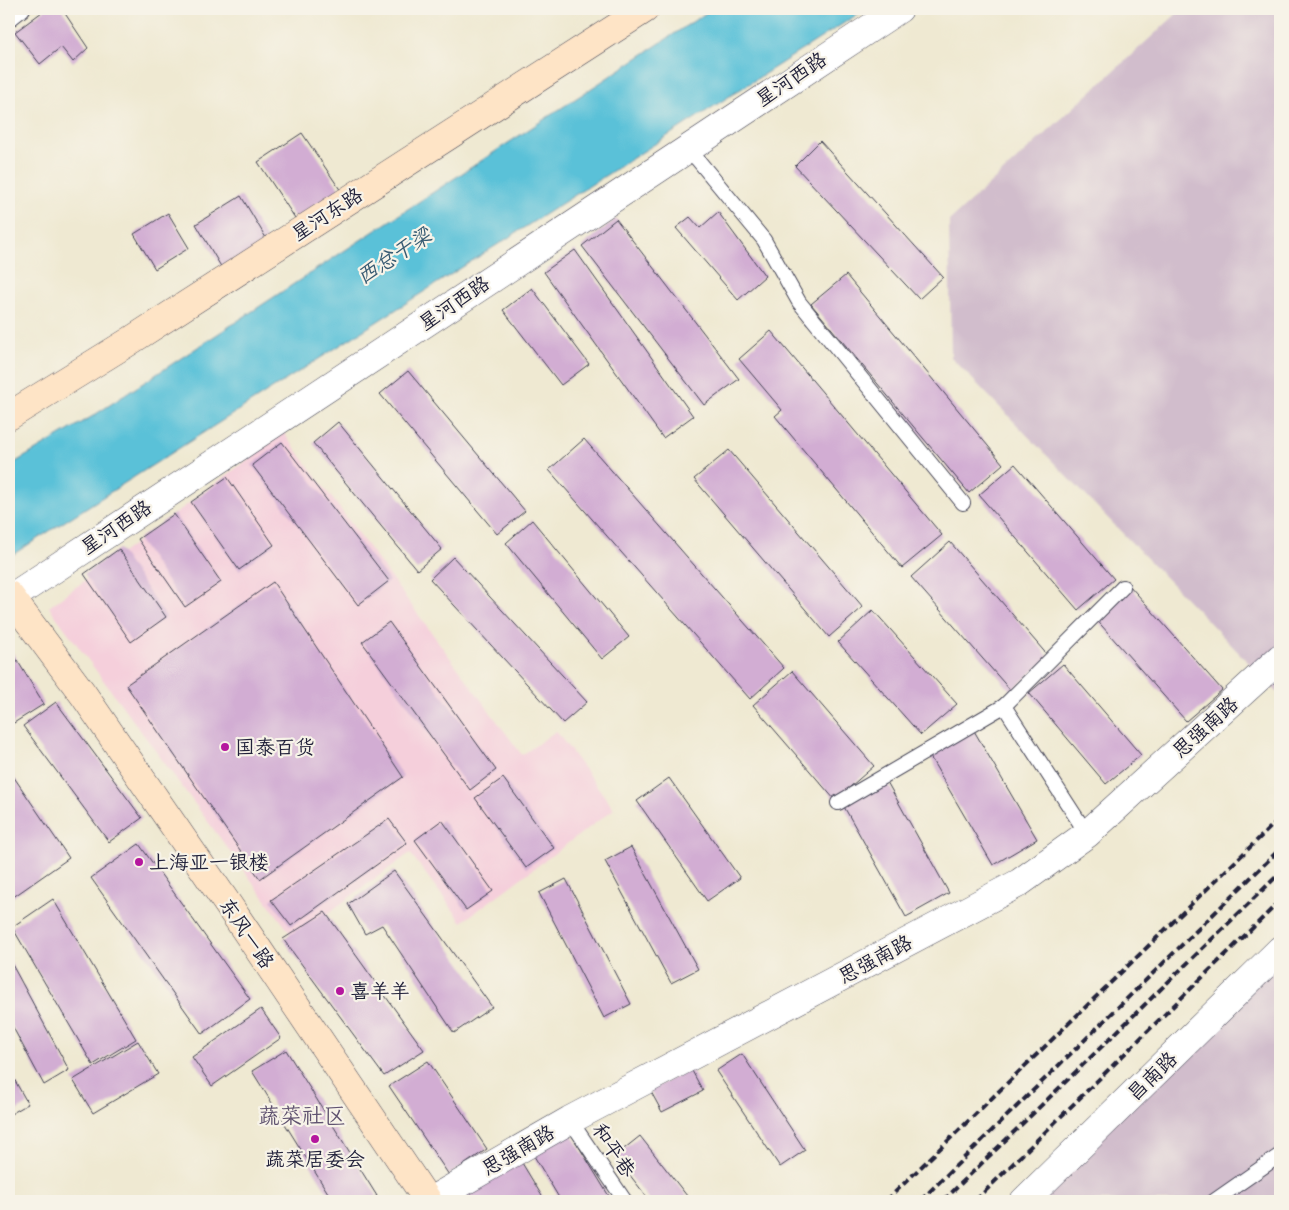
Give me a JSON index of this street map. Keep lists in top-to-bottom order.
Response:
{
  "streets": {
    "main road": ["星河东路", "东风一路"],
    "street": ["星河西路", "思强南路", "昌南路"],
    "lane": ["和平巷"]
  },
  "crossings": [
    ["星河西路", "东风一路"],
    ["思强南路", "东风一路"],
    ["思强南路", "和平巷"]
  ],
  "districts": ["蔬菜社区"],
  "water": ["西总干梁"],
  "places": [
    "国泰百货",
    "上海亚一银楼",
    "喜羊羊",
    "蔬菜居委会"
  ]
}
